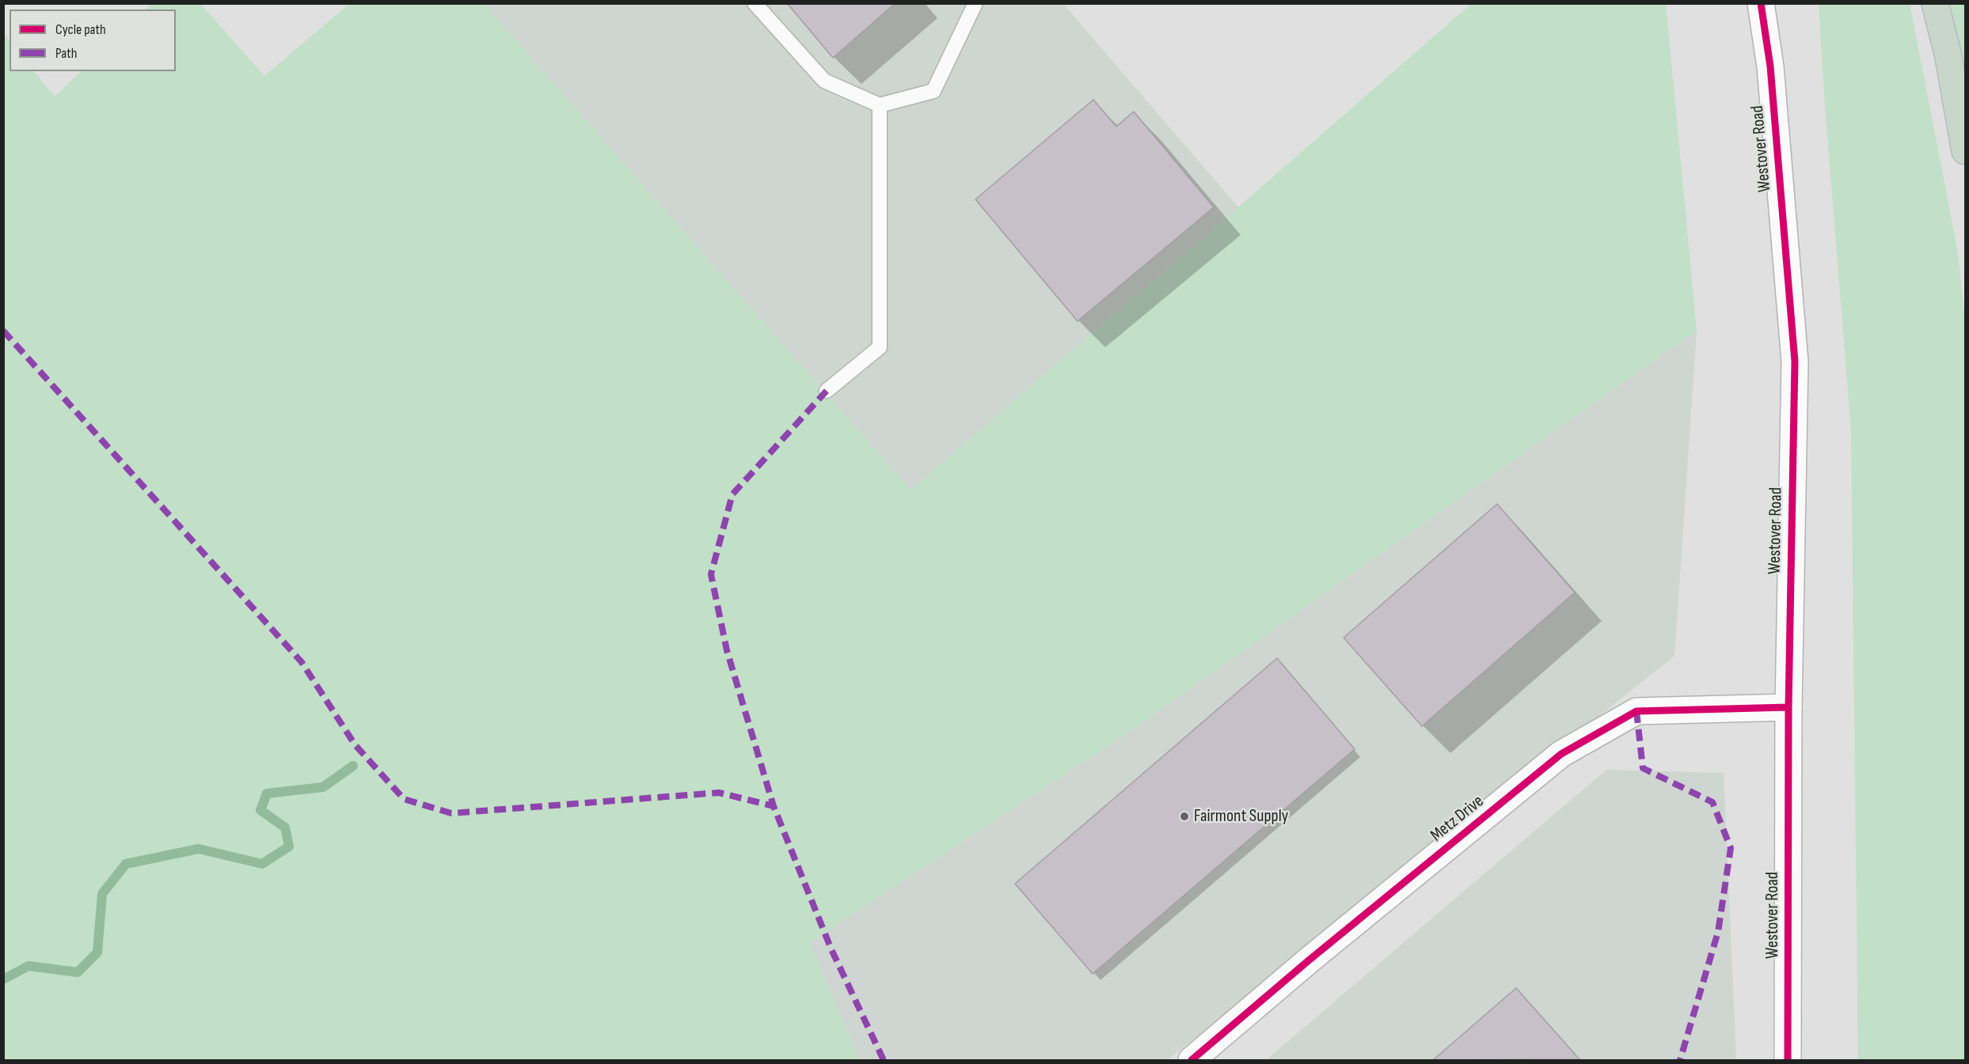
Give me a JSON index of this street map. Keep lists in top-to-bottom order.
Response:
{
  "streets": {
    "street": ["Westover Road", "Metz Drive"]
  },
  "crossings": [
    ["Westover Road", "Metz Drive"]
  ],
  "places": ["Fairmont Supply"],
  "legend": ["Cycle path", "Path"]
}
